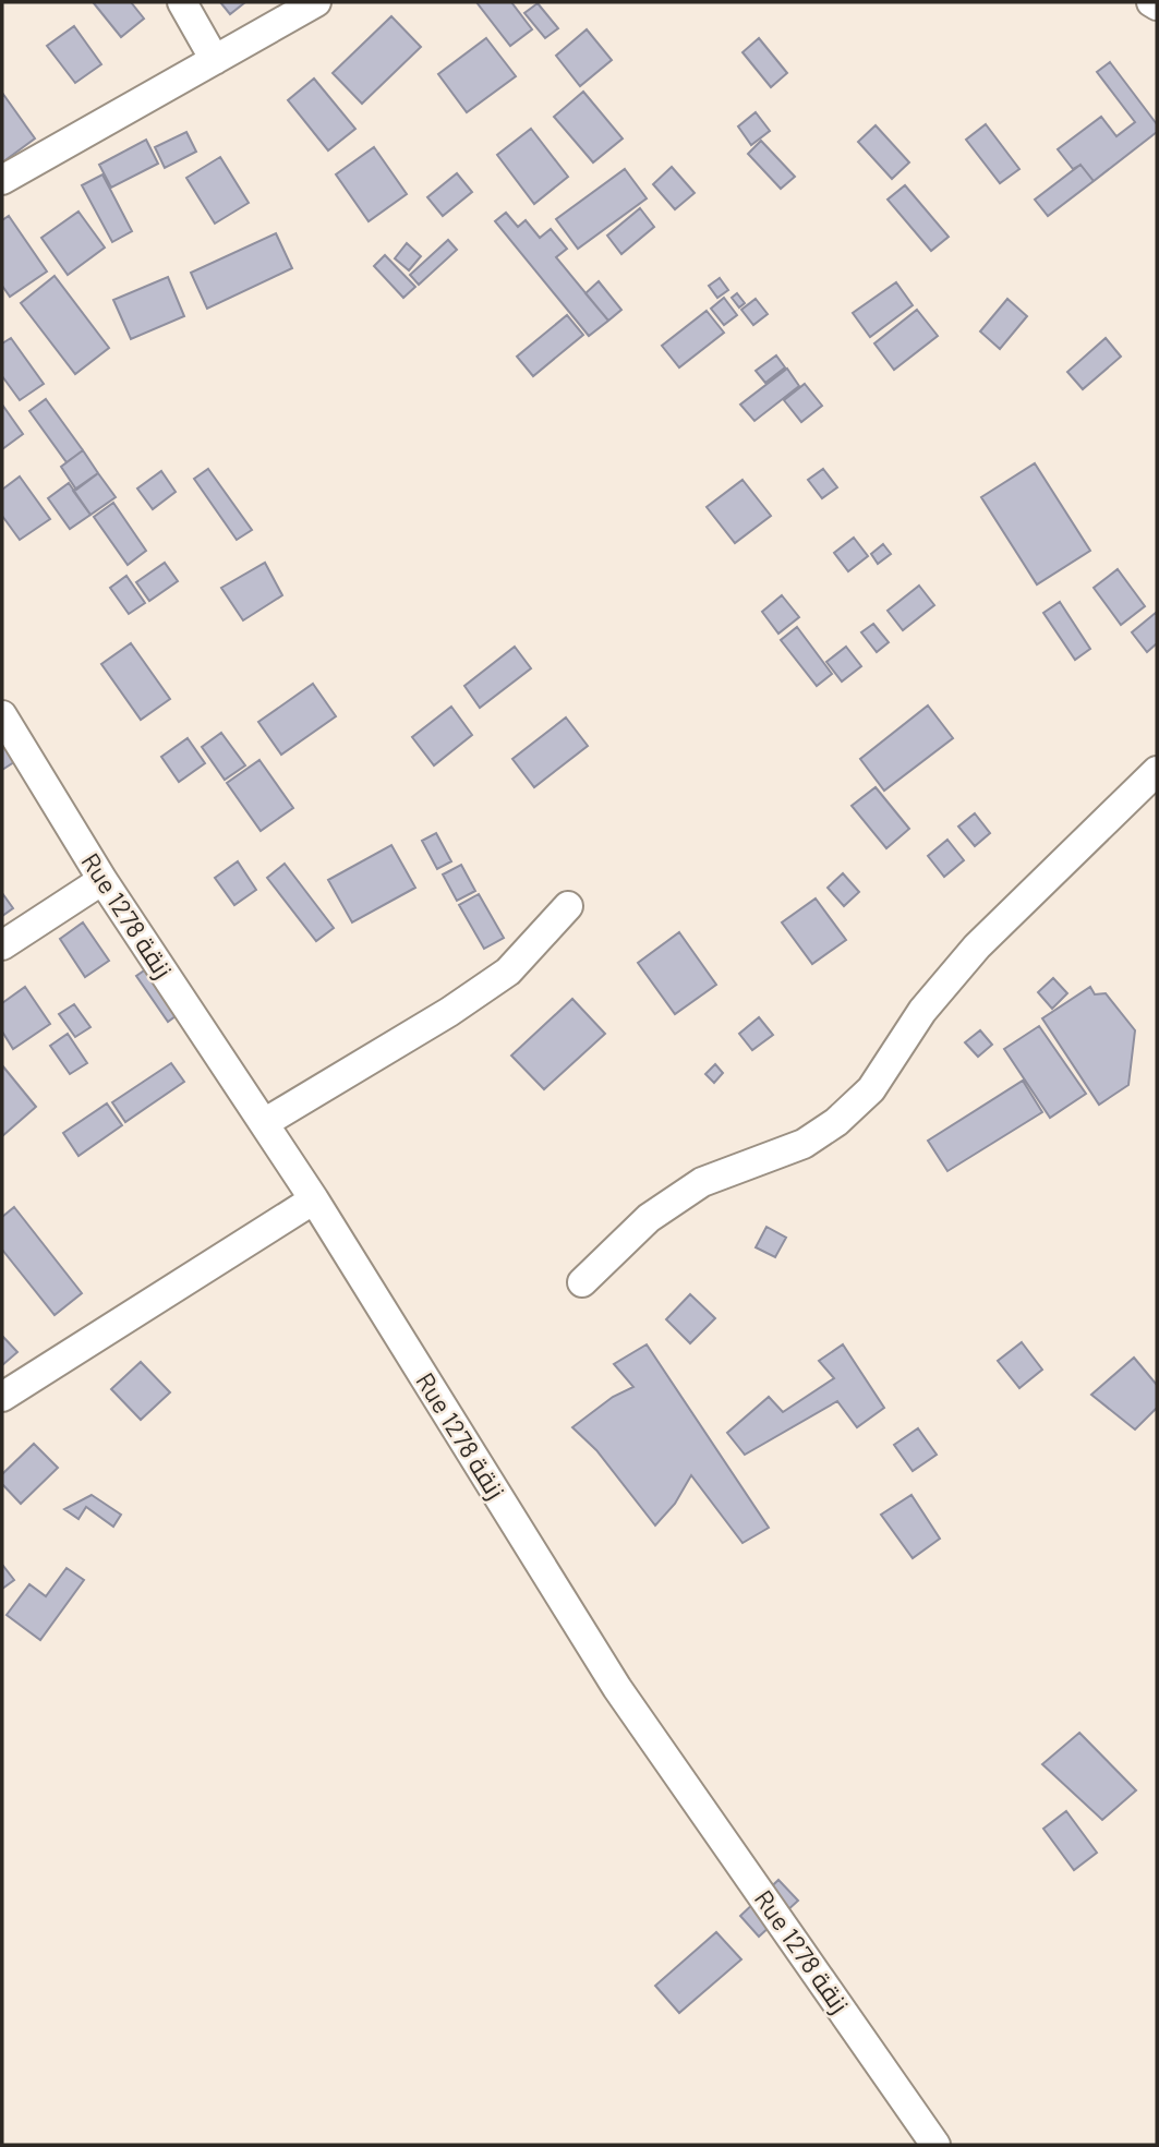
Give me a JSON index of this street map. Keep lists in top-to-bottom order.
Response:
{
  "streets": {
    "street": ["Rue 1278 زنقة"]
  }
}
